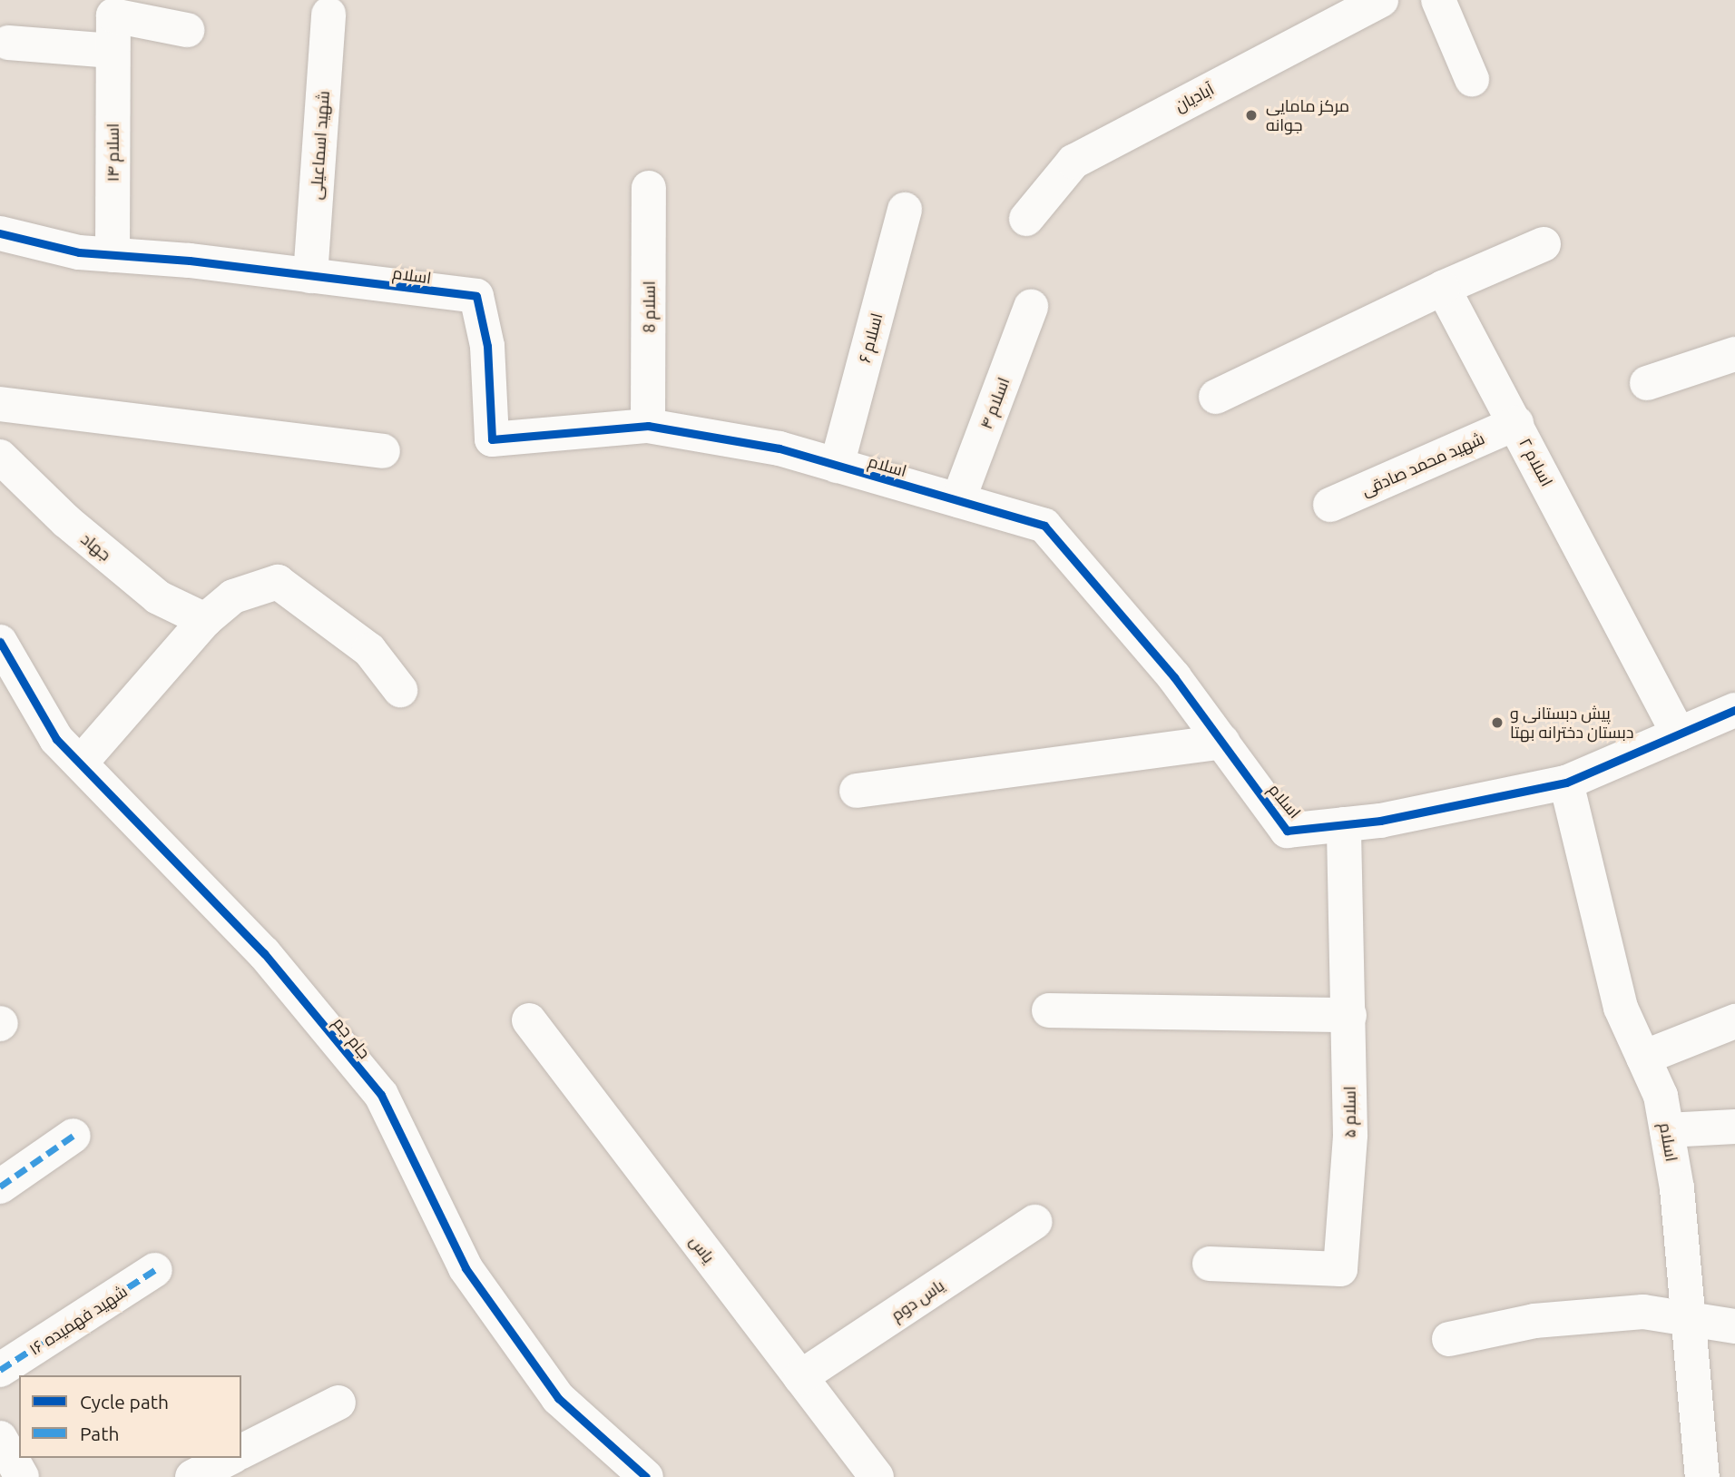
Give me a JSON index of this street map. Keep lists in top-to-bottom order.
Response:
{
  "streets": {
    "street": [
      "آبادیان",
      "شهید اسماعیلی",
      "اسلام ۱۴",
      "اسلام",
      "اسلام 8",
      "اسلام ۶",
      "اسلام ۴",
      "اسلام ۲",
      "شهید محمد صادقی",
      "جهاد",
      "جام جم",
      "اسلام ۵",
      "یاس",
      "یاس دوم",
      "شهید فهمیده ۱۶"
    ]
  },
  "crossings": [
    ["شهید اسماعیلی", "اسلام"],
    ["اسلام ۱۴", "اسلام"],
    ["اسلام", "اسلام 8"],
    ["اسلام", "اسلام ۶"],
    ["اسلام", "اسلام ۴"],
    ["اسلام", "اسلام ۲"],
    ["اسلام", "اسلام ۵"],
    ["اسلام ۲", "شهید محمد صادقی"],
    ["یاس", "یاس دوم"]
  ],
  "places": ["مرکز مامایی جوانه", "پیش دبستانی و دبستان دخترانه بهتا"],
  "legend": ["Cycle path", "Path"]
}
